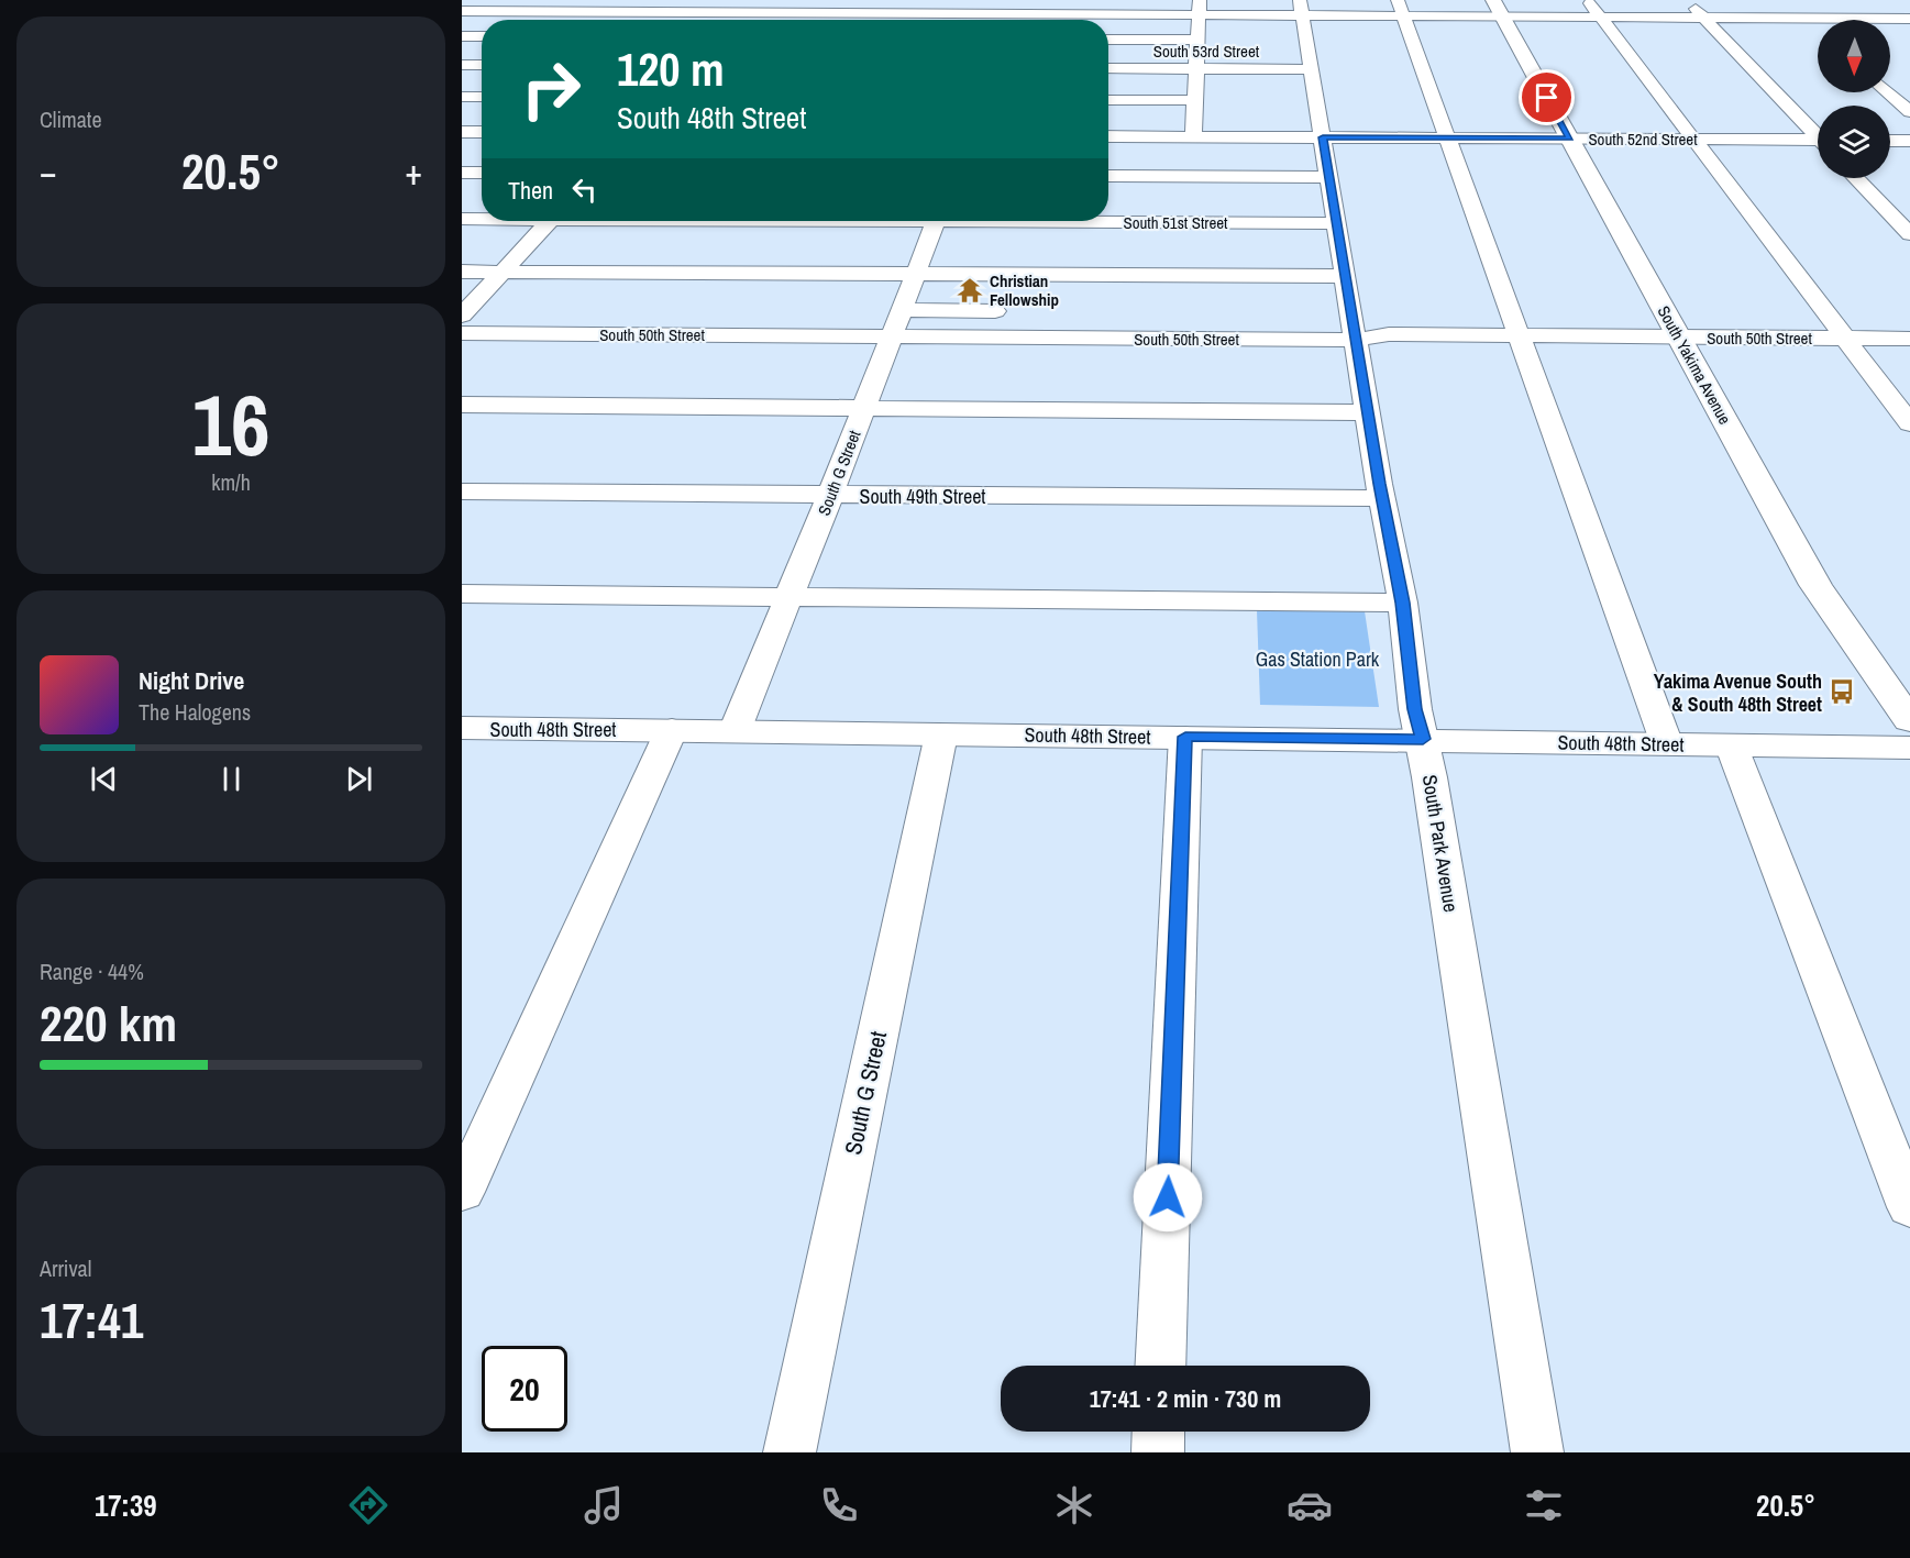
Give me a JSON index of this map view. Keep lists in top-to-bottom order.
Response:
{
  "streets": {
    "main road": ["South Yakima Avenue", "South 48th Street"],
    "street": [
      "South 53rd Street",
      "South 52nd Street",
      "South 51st Street",
      "South 50th Street",
      "South G Street",
      "South 49th Street",
      "South Park Avenue"
    ]
  },
  "crossings": [
    ["South 53rd Street", "South Park Avenue"],
    ["South 52nd Street", "South Yakima Avenue"],
    ["South 52nd Street", "South Park Avenue"],
    ["South 51st Street", "South Park Avenue"],
    ["South 50th Street", "South Yakima Avenue"],
    ["South 50th Street", "South G Street"],
    ["South 50th Street", "South Park Avenue"],
    ["South G Street", "South 49th Street"],
    ["South G Street", "South 48th Street"],
    ["South 49th Street", "South Park Avenue"],
    ["South 48th Street", "South Park Avenue"]
  ],
  "parks": ["Gas Station Park"],
  "places": {
    "temple": ["Christian Fellowship"],
    "bus stop": ["Yakima Avenue South & South 48th Street"]
  },
  "north": "bottom",
  "page": {
    "tile": [
      "Climate",
      ["16", "km/h"],
      ["Range · 44%", "220 km"],
      ["Arrival", "17:41"]
    ],
    "turn": ["120 m", "South 48th Street"],
    "heat": ["−", "20.5°", "+"],
    "then": "Then",
    "song": ["Night Drive", "The Halogens"],
    "limit": "20",
    "trip": "17:41 · 2 min · 730 m",
    "tabs": ["17:39", "20.5°"]
  }
}
